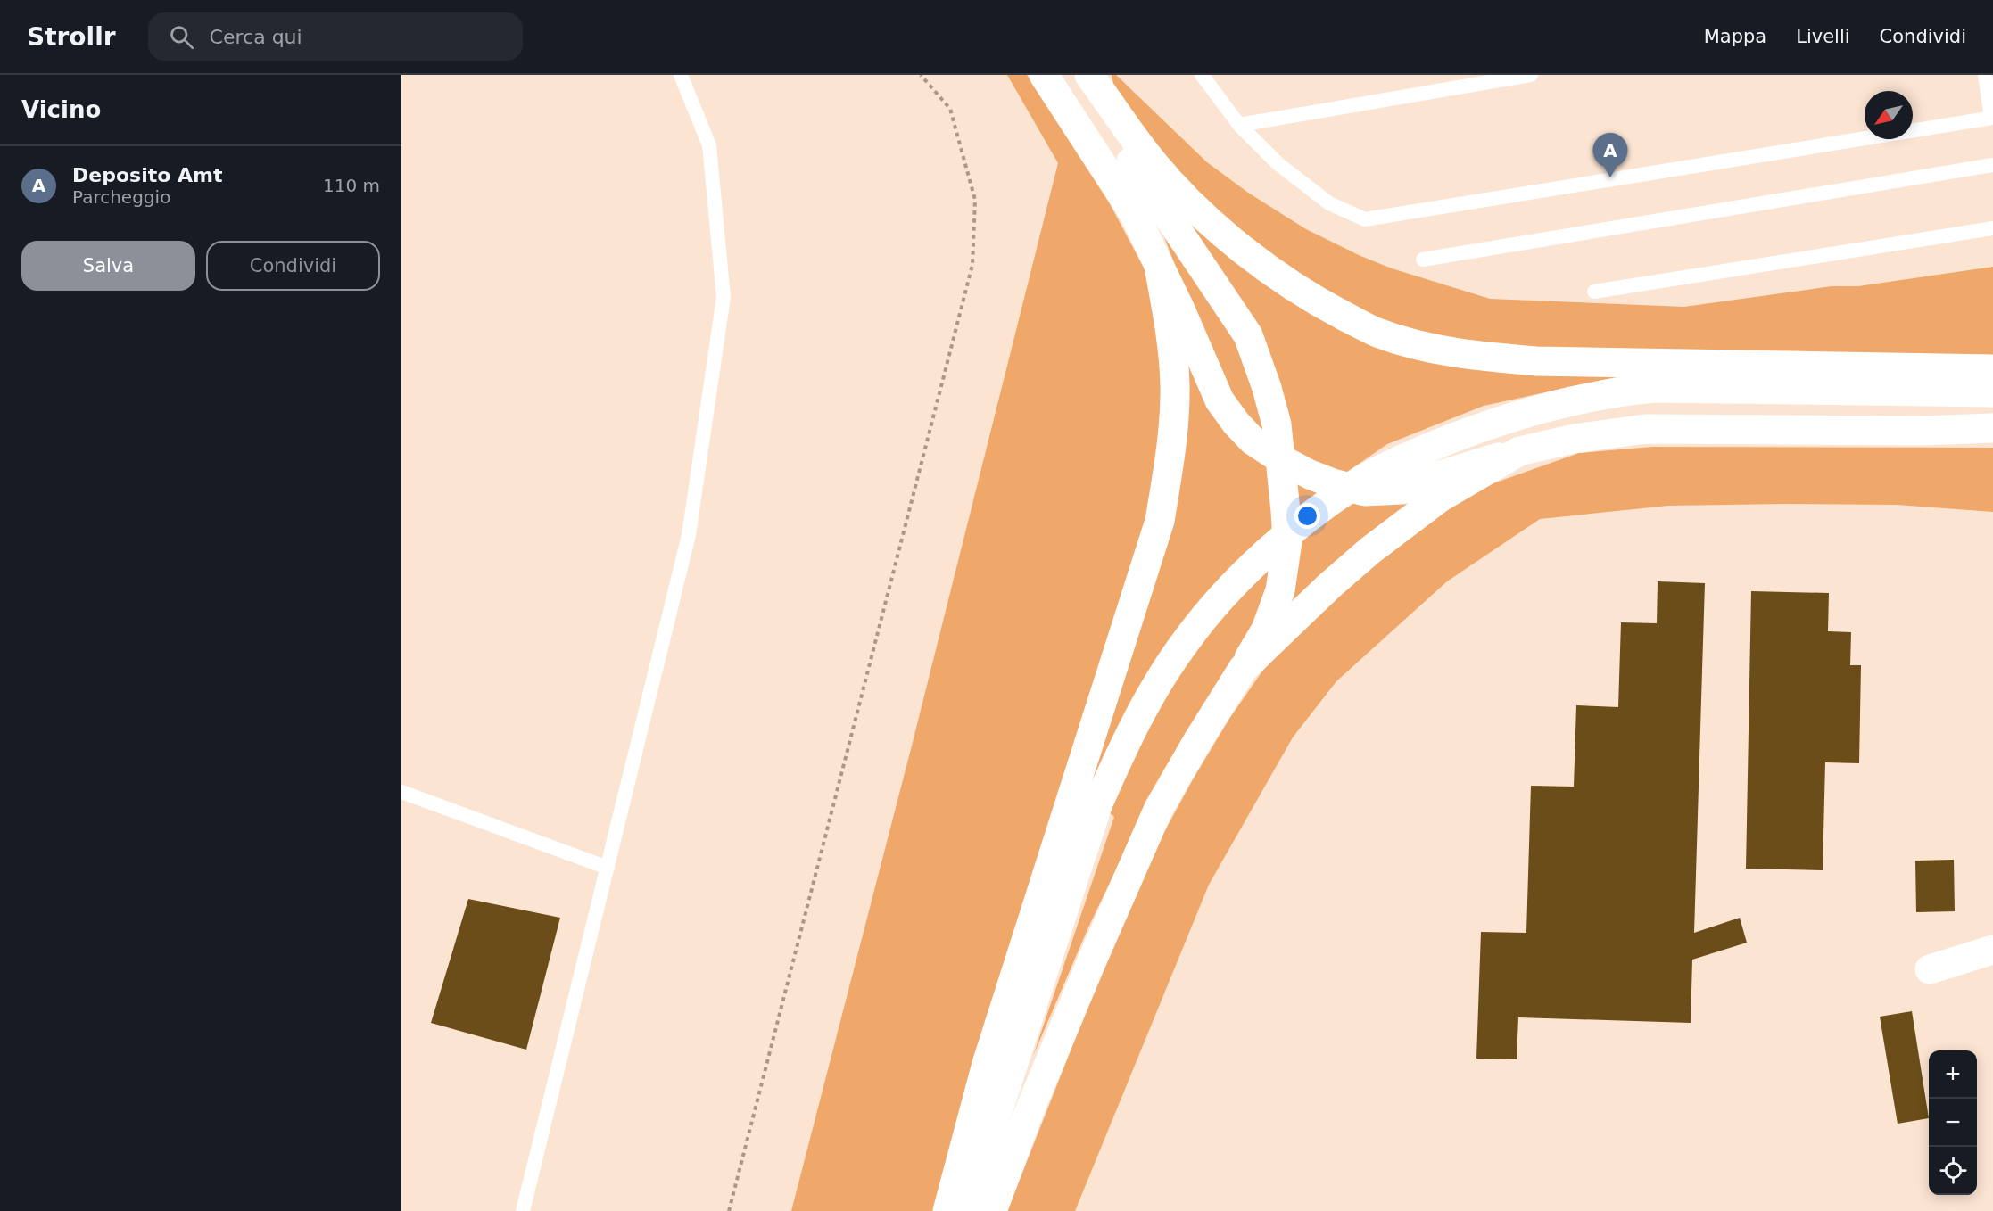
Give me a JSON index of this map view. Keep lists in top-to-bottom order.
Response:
{
  "north": "bottom left",
  "page": {
    "header": "Strollr",
    "search": "Cerca qui",
    "nav": ["Mappa", "Livelli", "Condividi"],
    "heading": "Vicino",
    "pins": "A",
    "list": [
      {
        "mark": "A",
        "name": "Deposito Amt",
        "note": "Parcheggio",
        "value": "110 m"
      }
    ],
    "buttons": ["Salva", "Condividi"],
    "map_buttons": ["+", "−"]
  }
}
